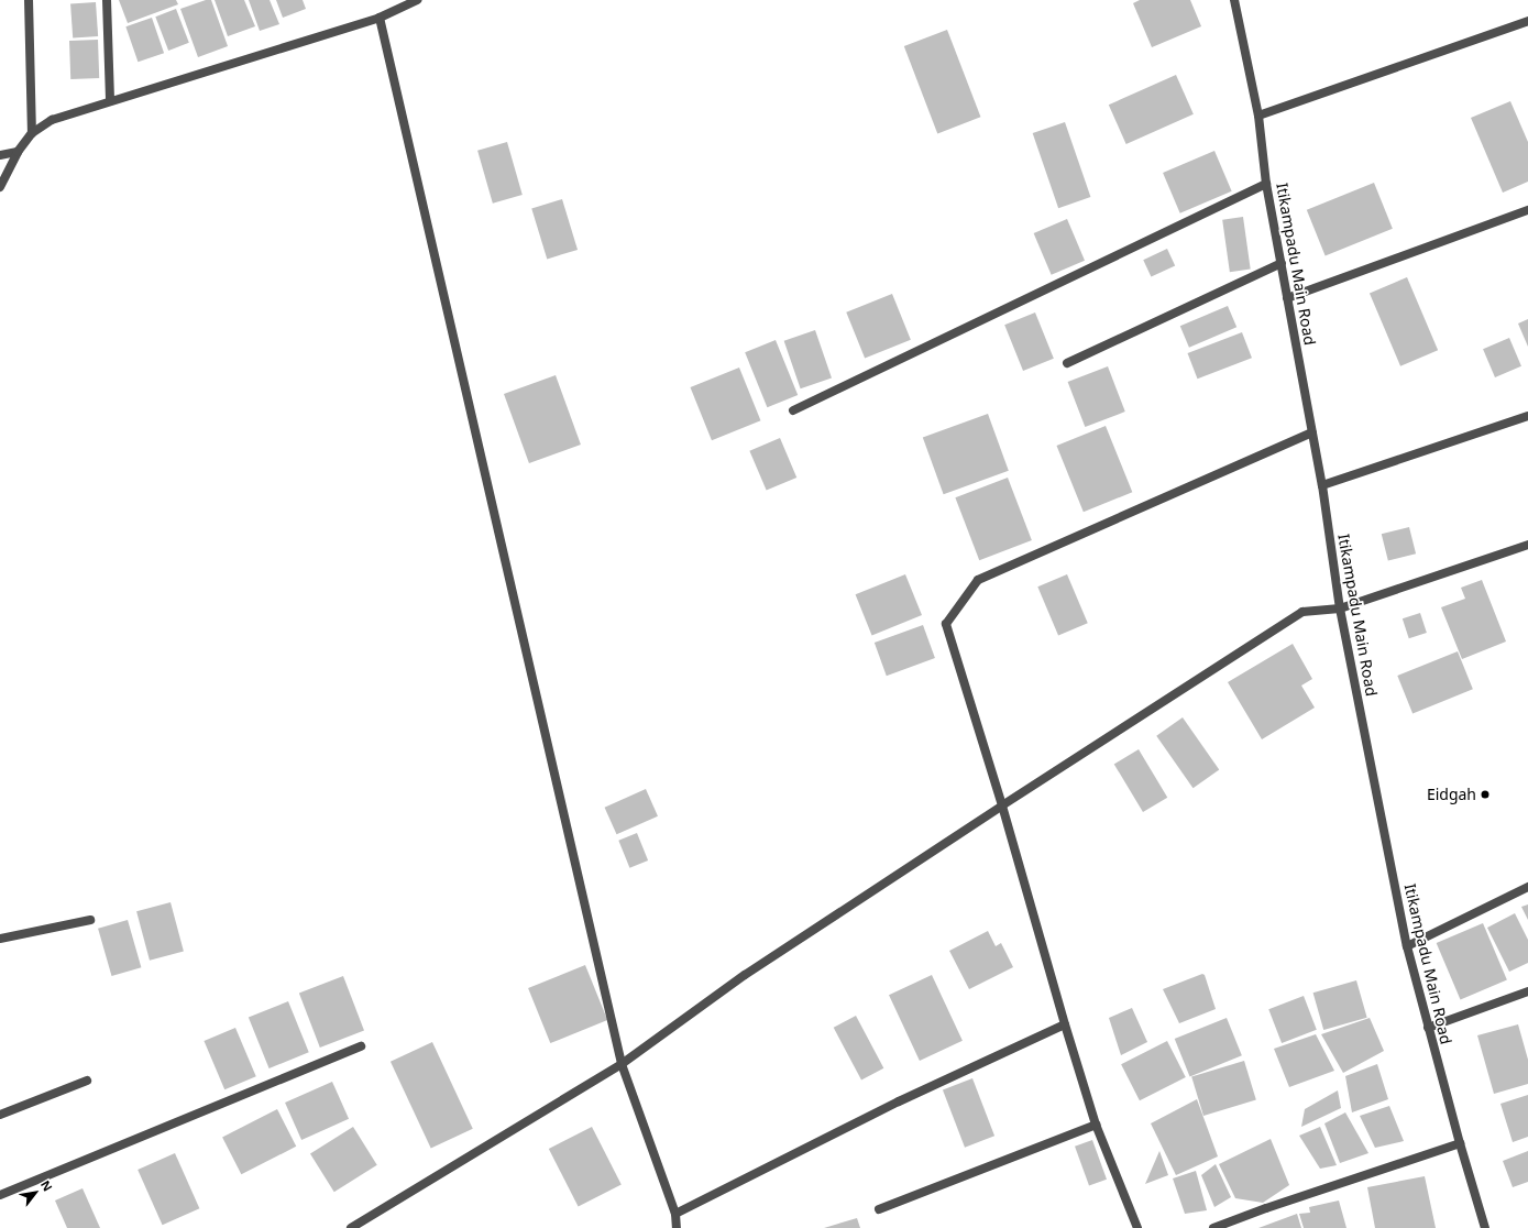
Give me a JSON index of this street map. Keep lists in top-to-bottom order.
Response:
{
  "streets": {
    "street": ["Itikampadu Main Road"]
  },
  "places": ["Eidgah"],
  "north": "top right"
}
